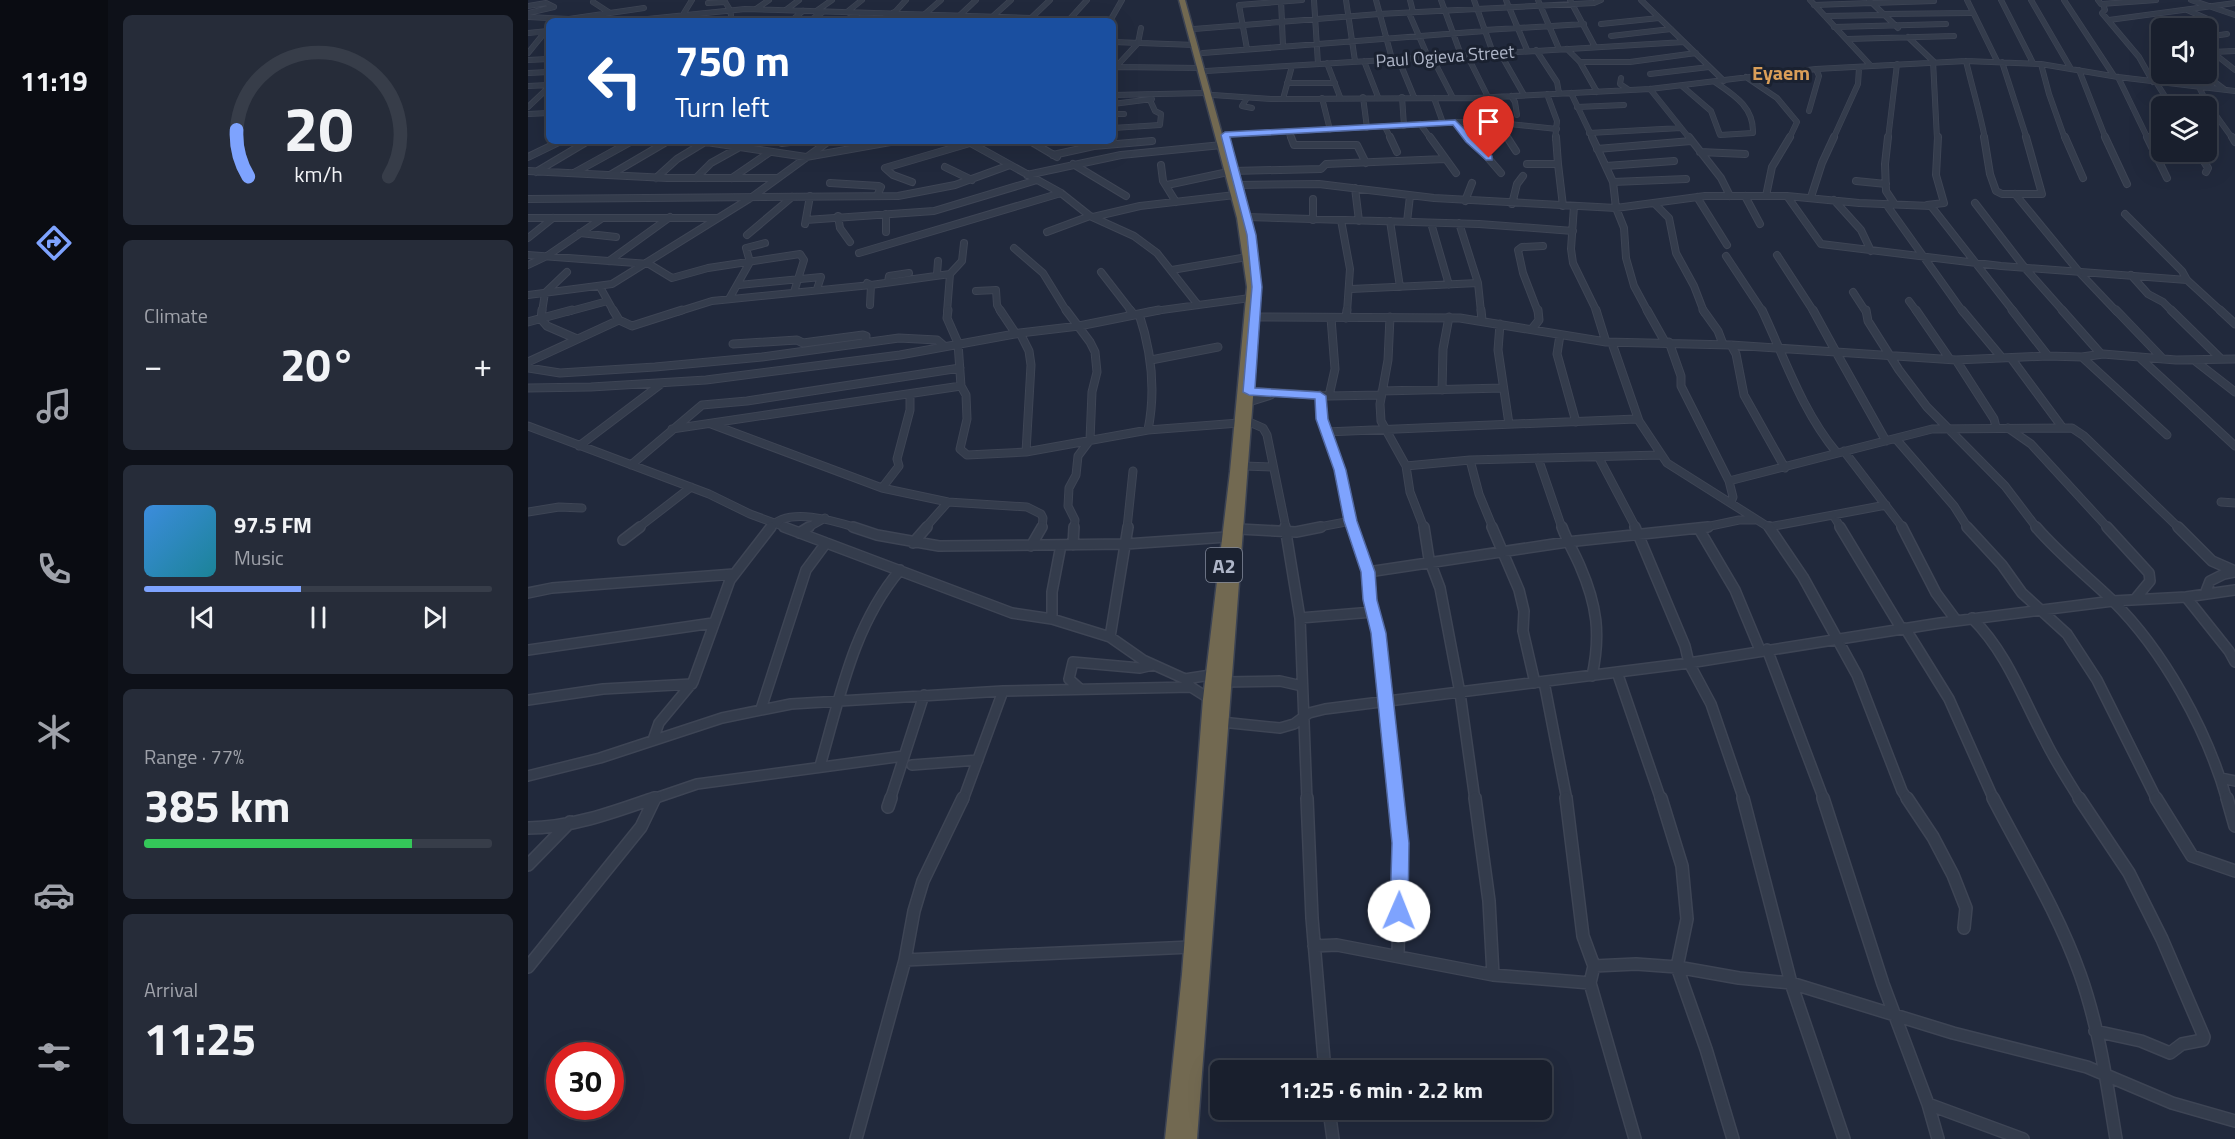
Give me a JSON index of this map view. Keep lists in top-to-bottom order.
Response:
{
  "streets": {
    "highway": ["A2"],
    "street": ["Paul Ogieva Street"]
  },
  "crossings": [
    ["Paul Ogieva Street", "A2"]
  ],
  "districts": ["Eyaem"],
  "page": {
    "tabs": "11:19",
    "turn": ["750 m", "Turn left"],
    "tile": [
      "Climate",
      ["Range · 77%", "385 km"],
      ["Arrival", "11:25"]
    ],
    "heat": ["−", "20°", "+"],
    "song": ["97.5 FM", "Music"],
    "limit": "30",
    "trip": "11:25 · 6 min · 2.2 km",
    "gauge": ["20", "km/h"]
  }
}
